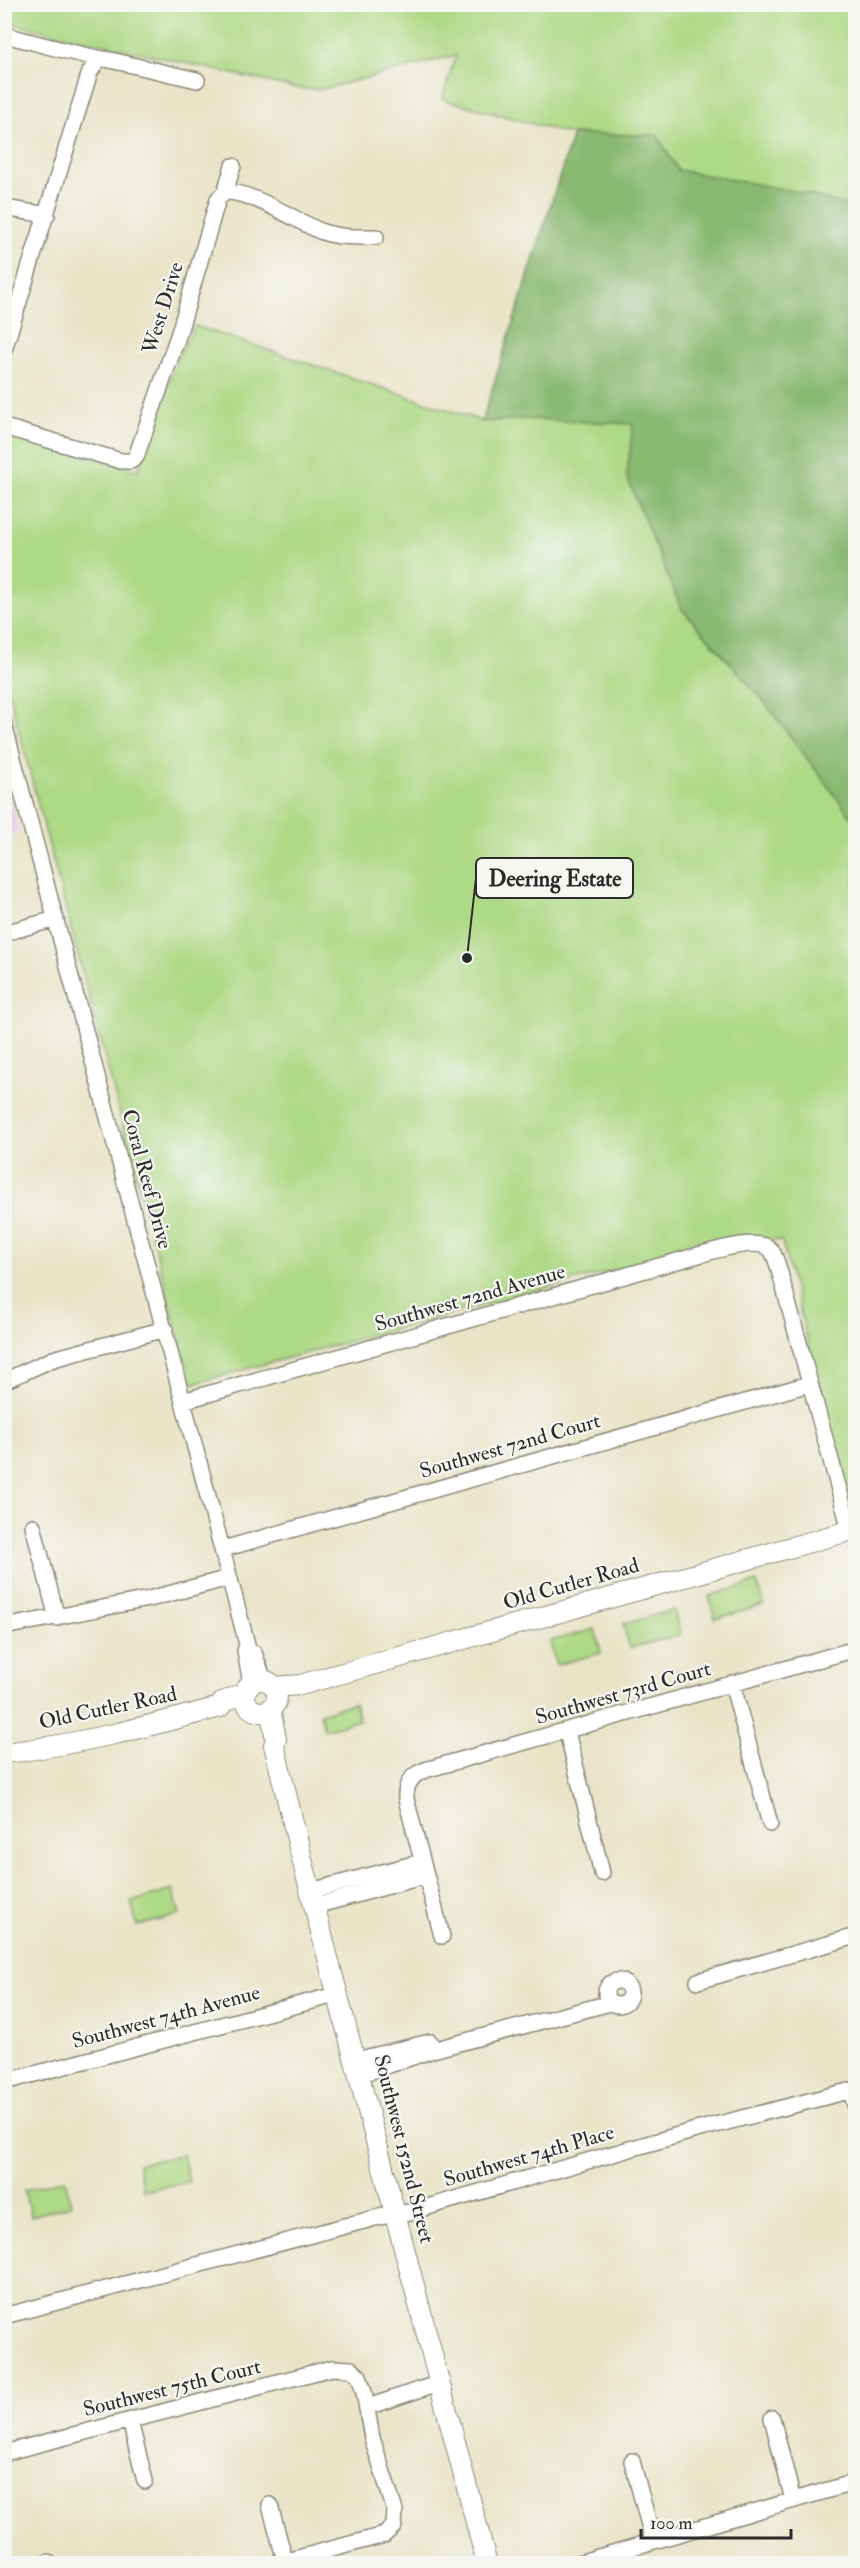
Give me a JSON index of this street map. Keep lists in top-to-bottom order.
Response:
{
  "streets": {
    "main road": ["Old Cutler Road", "Southwest 152nd Street"],
    "street": [
      "West Drive",
      "Coral Reef Drive",
      "Southwest 72nd Avenue",
      "Southwest 72nd Court",
      "Southwest 73rd Court",
      "Southwest 74th Avenue",
      "Southwest 74th Place",
      "Southwest 75th Court"
    ]
  },
  "crossings": [
    ["Coral Reef Drive", "Southwest 72nd Avenue"],
    ["Coral Reef Drive", "Southwest 72nd Court"],
    ["Coral Reef Drive", "Old Cutler Road"],
    ["Coral Reef Drive", "Southwest 152nd Street"],
    ["Southwest 72nd Avenue", "Southwest 72nd Court"],
    ["Old Cutler Road", "Southwest 152nd Street"],
    ["Southwest 74th Avenue", "Southwest 152nd Street"],
    ["Southwest 152nd Street", "Southwest 74th Place"]
  ],
  "places": ["Deering Estate"],
  "scale_bar": "100 m"
}
